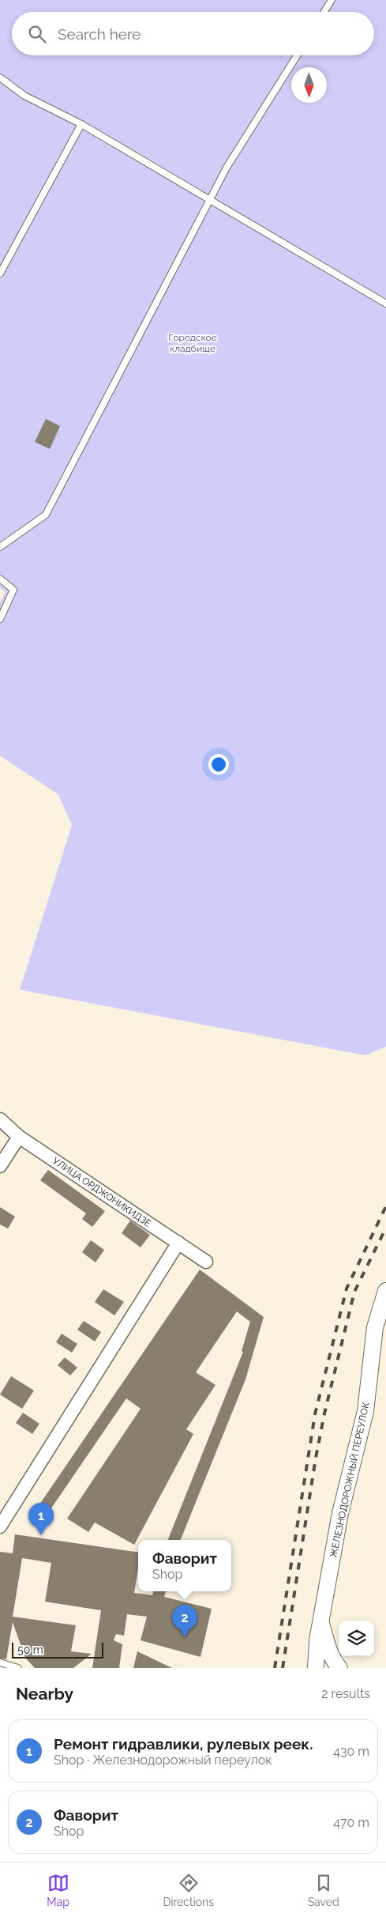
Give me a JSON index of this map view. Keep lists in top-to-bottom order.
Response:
{
  "streets": {
    "street": ["УЛИЦА ОРДЖОНИКИДЗЕ", "ЖЕЛЕЗНОДОРОЖНЫЙ ПЕРЕУЛОК"]
  },
  "parks": ["Городское кладбище"],
  "scale_bar": "50 m",
  "north": "bottom",
  "page": {
    "search": "Search here",
    "pins": ["1", "2"],
    "popup": ["Фаворит", "Shop"],
    "scale": "50 m",
    "heading": ["Nearby", "2 results"],
    "list": [
      {
        "mark": "1",
        "name": "Ремонт гидравлики, рулевых реек.",
        "note": "Shop · Железнодорожный переулок",
        "value": "430 m"
      },
      {
        "mark": "2",
        "name": "Фаворит",
        "note": "Shop",
        "value": "470 m"
      }
    ],
    "nav": ["Map", "Directions", "Saved"]
  }
}
